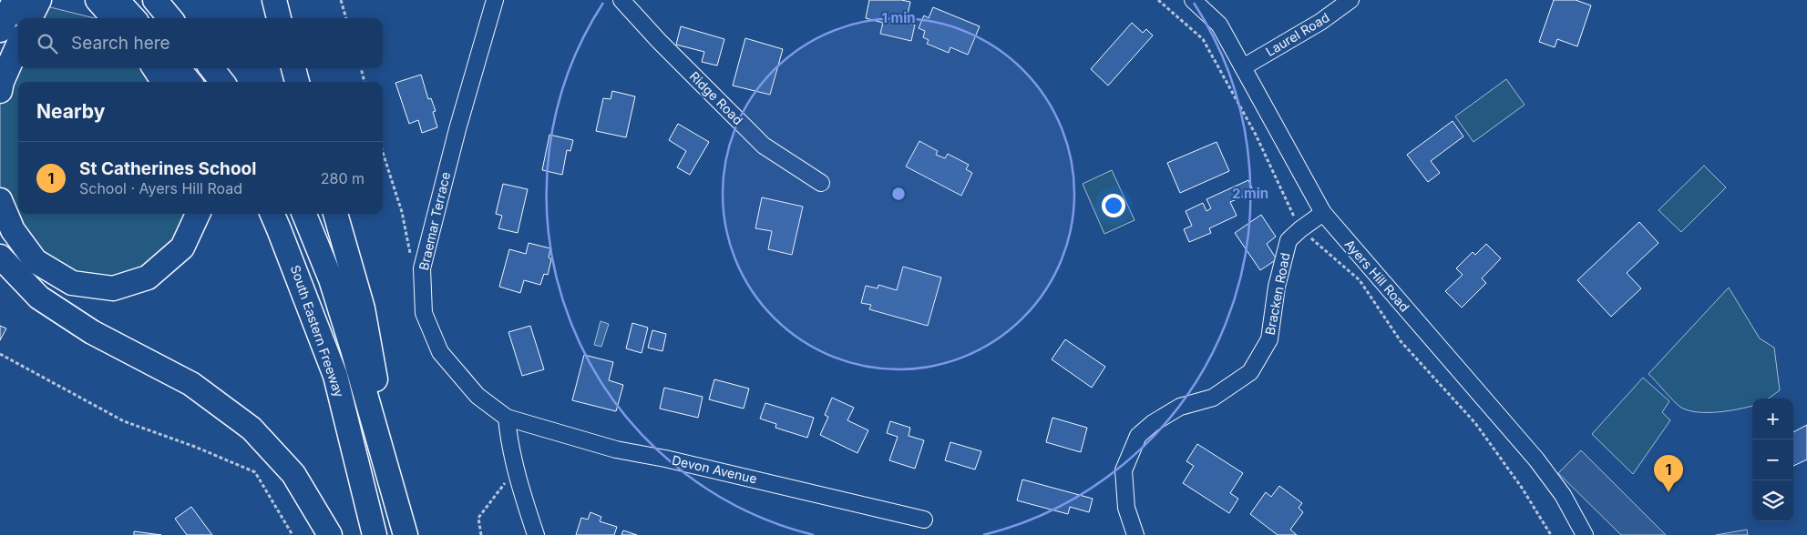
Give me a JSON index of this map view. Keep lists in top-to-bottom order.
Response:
{
  "streets": {
    "highway": ["South Eastern Freeway"],
    "street": [
      "Laurel Road",
      "Ridge Road",
      "Braemar Terrace",
      "Ayers Hill Road",
      "Bracken Road",
      "Devon Avenue"
    ]
  },
  "crossings": [
    ["Laurel Road", "Ayers Hill Road"],
    ["Braemar Terrace", "Devon Avenue"],
    ["Ayers Hill Road", "Bracken Road"]
  ],
  "page": {
    "search": "Search here",
    "heading": "Nearby",
    "list": [
      {
        "mark": "1",
        "name": "St Catherines School",
        "note": "School · Ayers Hill Road",
        "value": "280 m"
      }
    ],
    "map_buttons": ["+", "−"],
    "pins": "1"
  },
  "rings": ["1 min", "2 min"]
}
